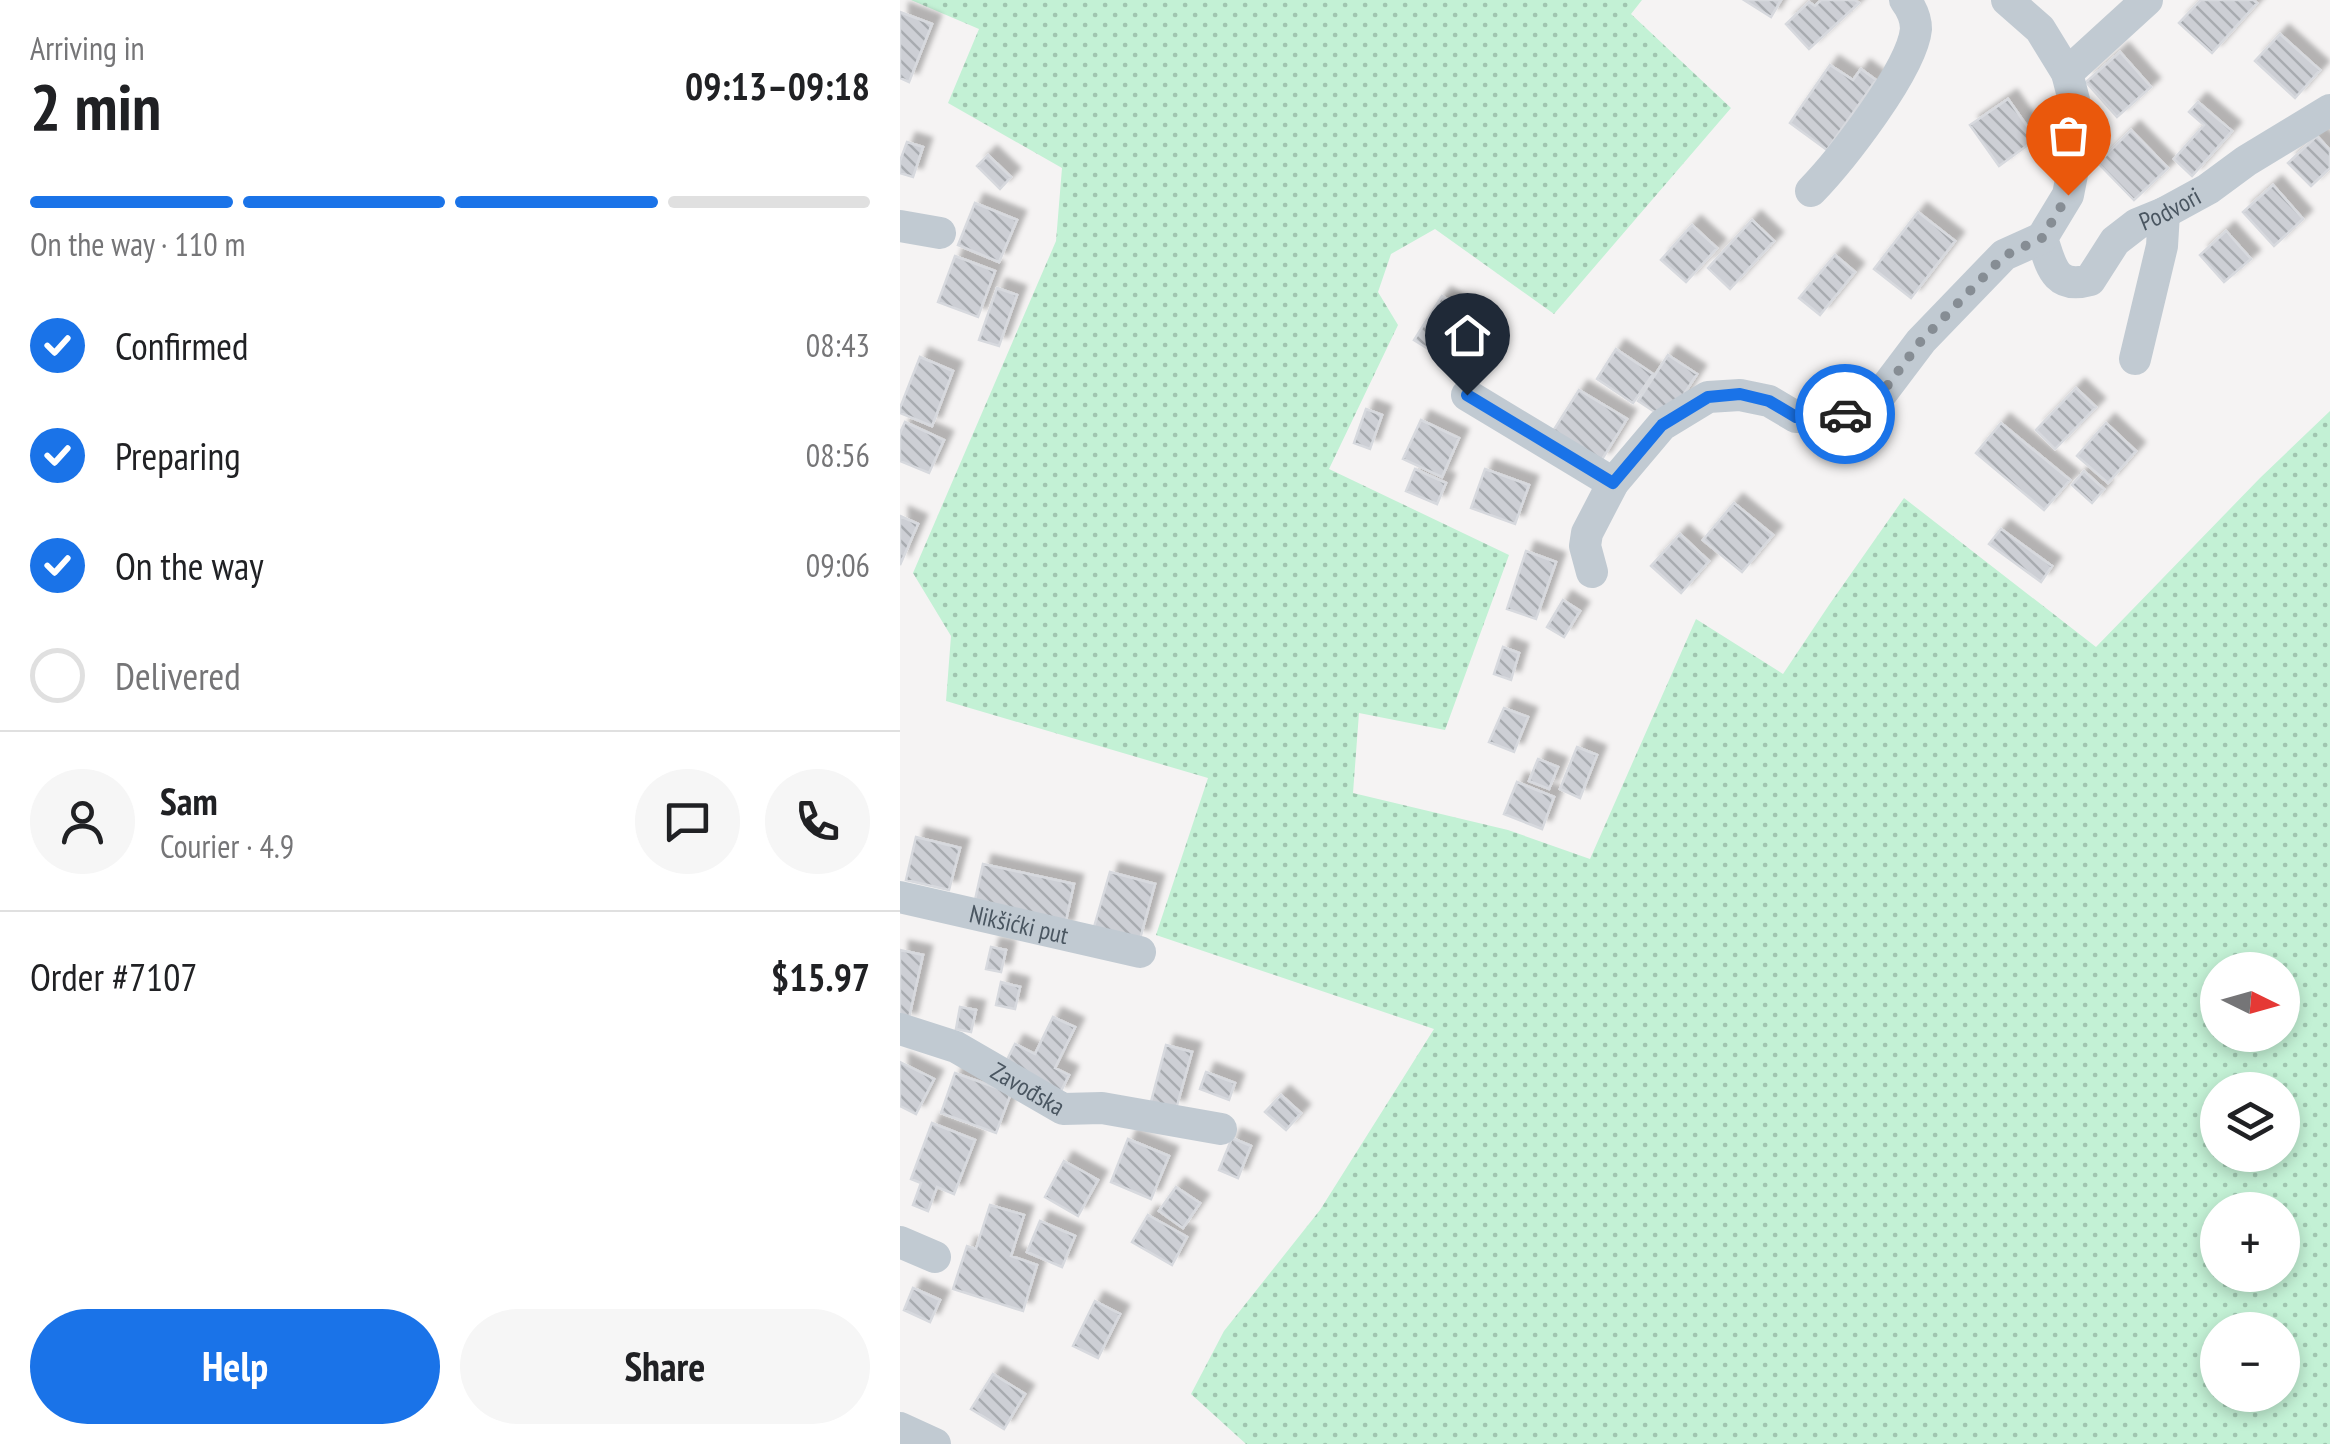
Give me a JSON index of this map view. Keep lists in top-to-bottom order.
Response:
{
  "streets": {
    "street": ["Podvori", "Nikšićki put", "Zavođska"]
  },
  "north": "right",
  "page": {
    "heading": ["2 min", "Arriving in", "09:13–09:18"],
    "panel": [
      "Sam",
      "Courier · 4.9",
      "Order #7107",
      "$15.97"
    ],
    "bar": "On the way · 110 m",
    "list": [
      ["Confirmed", "08:43"],
      ["Preparing", "08:56"],
      ["On the way", "09:06"],
      "Delivered"
    ],
    "map_buttons": ["+", "−"],
    "buttons": ["Help", "Share"]
  }
}
